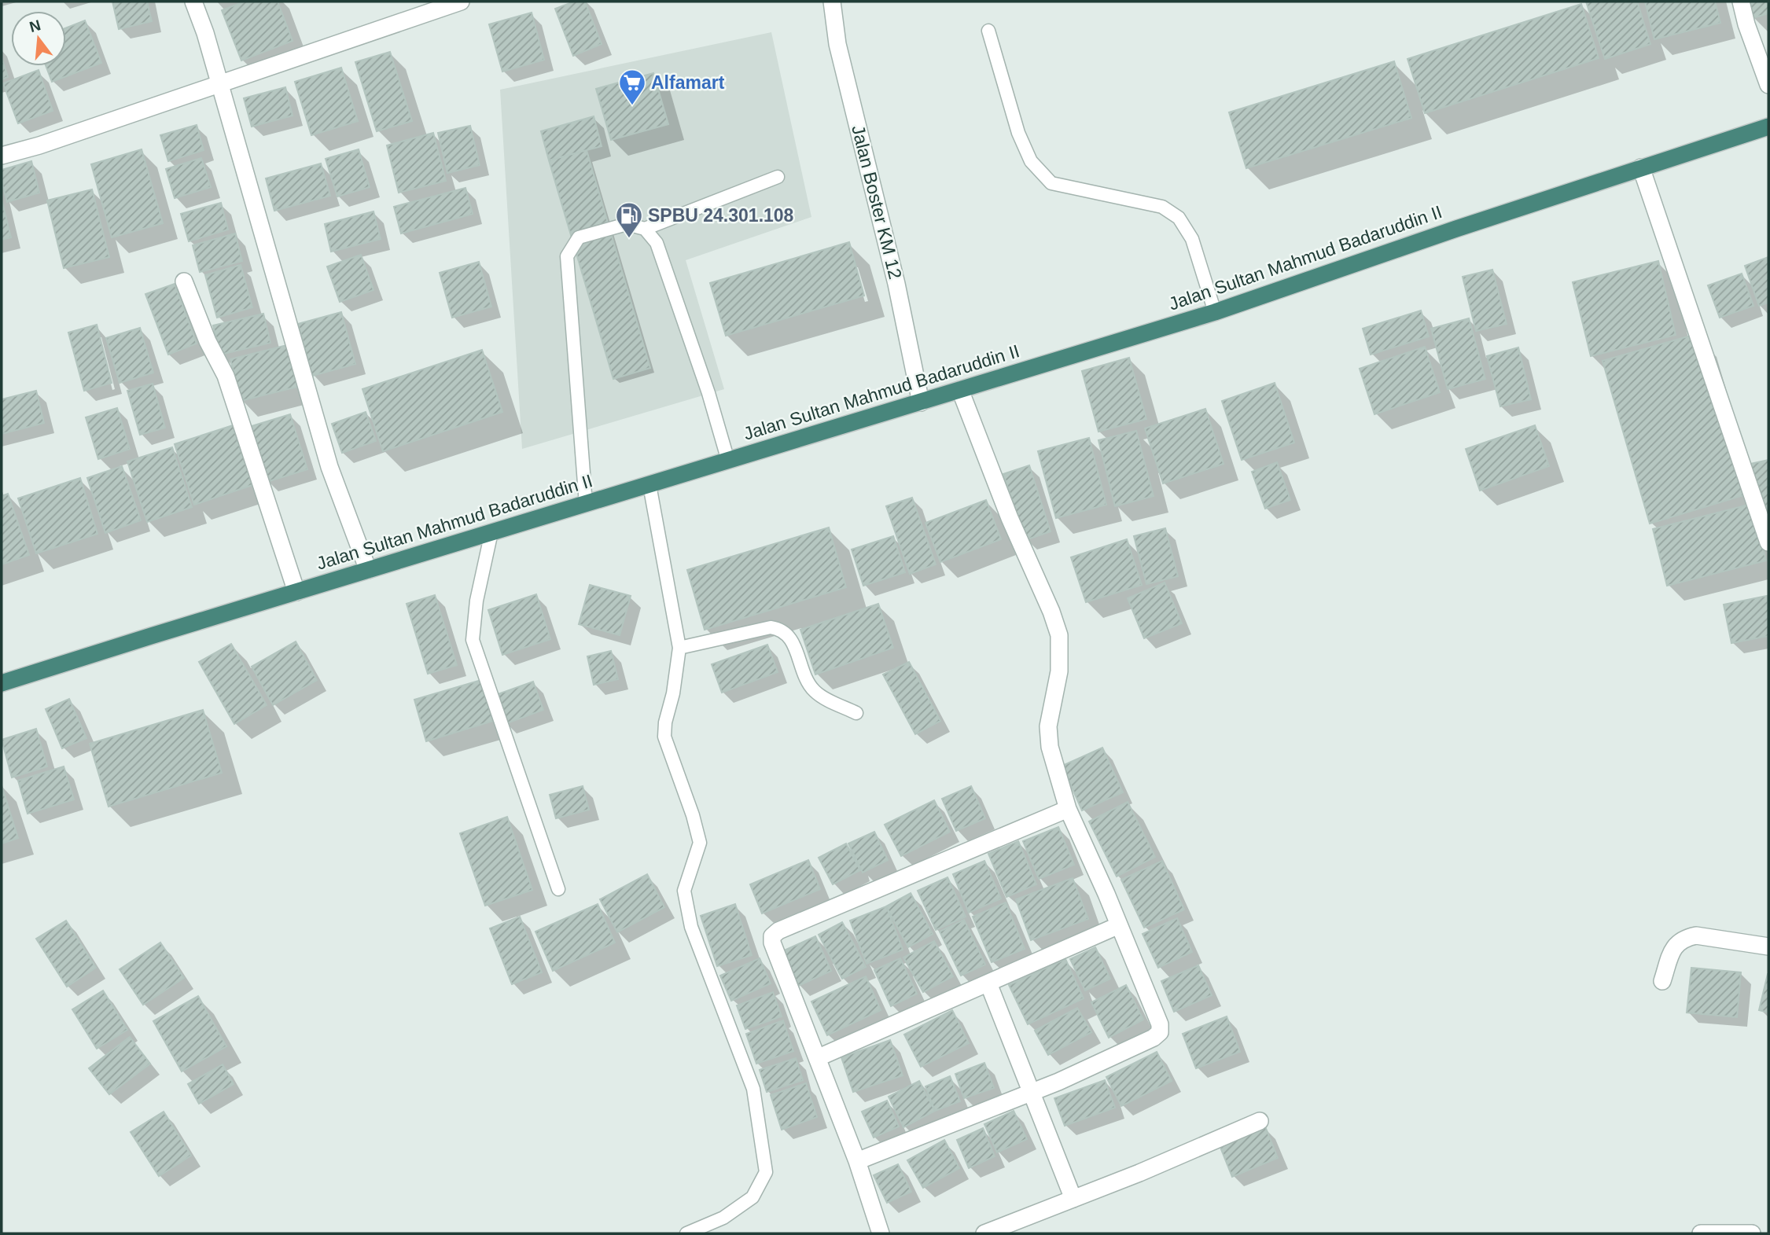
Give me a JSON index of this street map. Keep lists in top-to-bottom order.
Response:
{
  "streets": {
    "highway": ["Jalan Sultan Mahmud Badaruddin II"],
    "street": ["Jalan Boster KM 12"]
  },
  "crossings": [
    ["Jalan Boster KM 12", "Jalan Sultan Mahmud Badaruddin II"]
  ],
  "places": {
    "supermarket": ["Alfamart"],
    "fuel station": ["SPBU 24.301.108"]
  },
  "north": "top"
}
